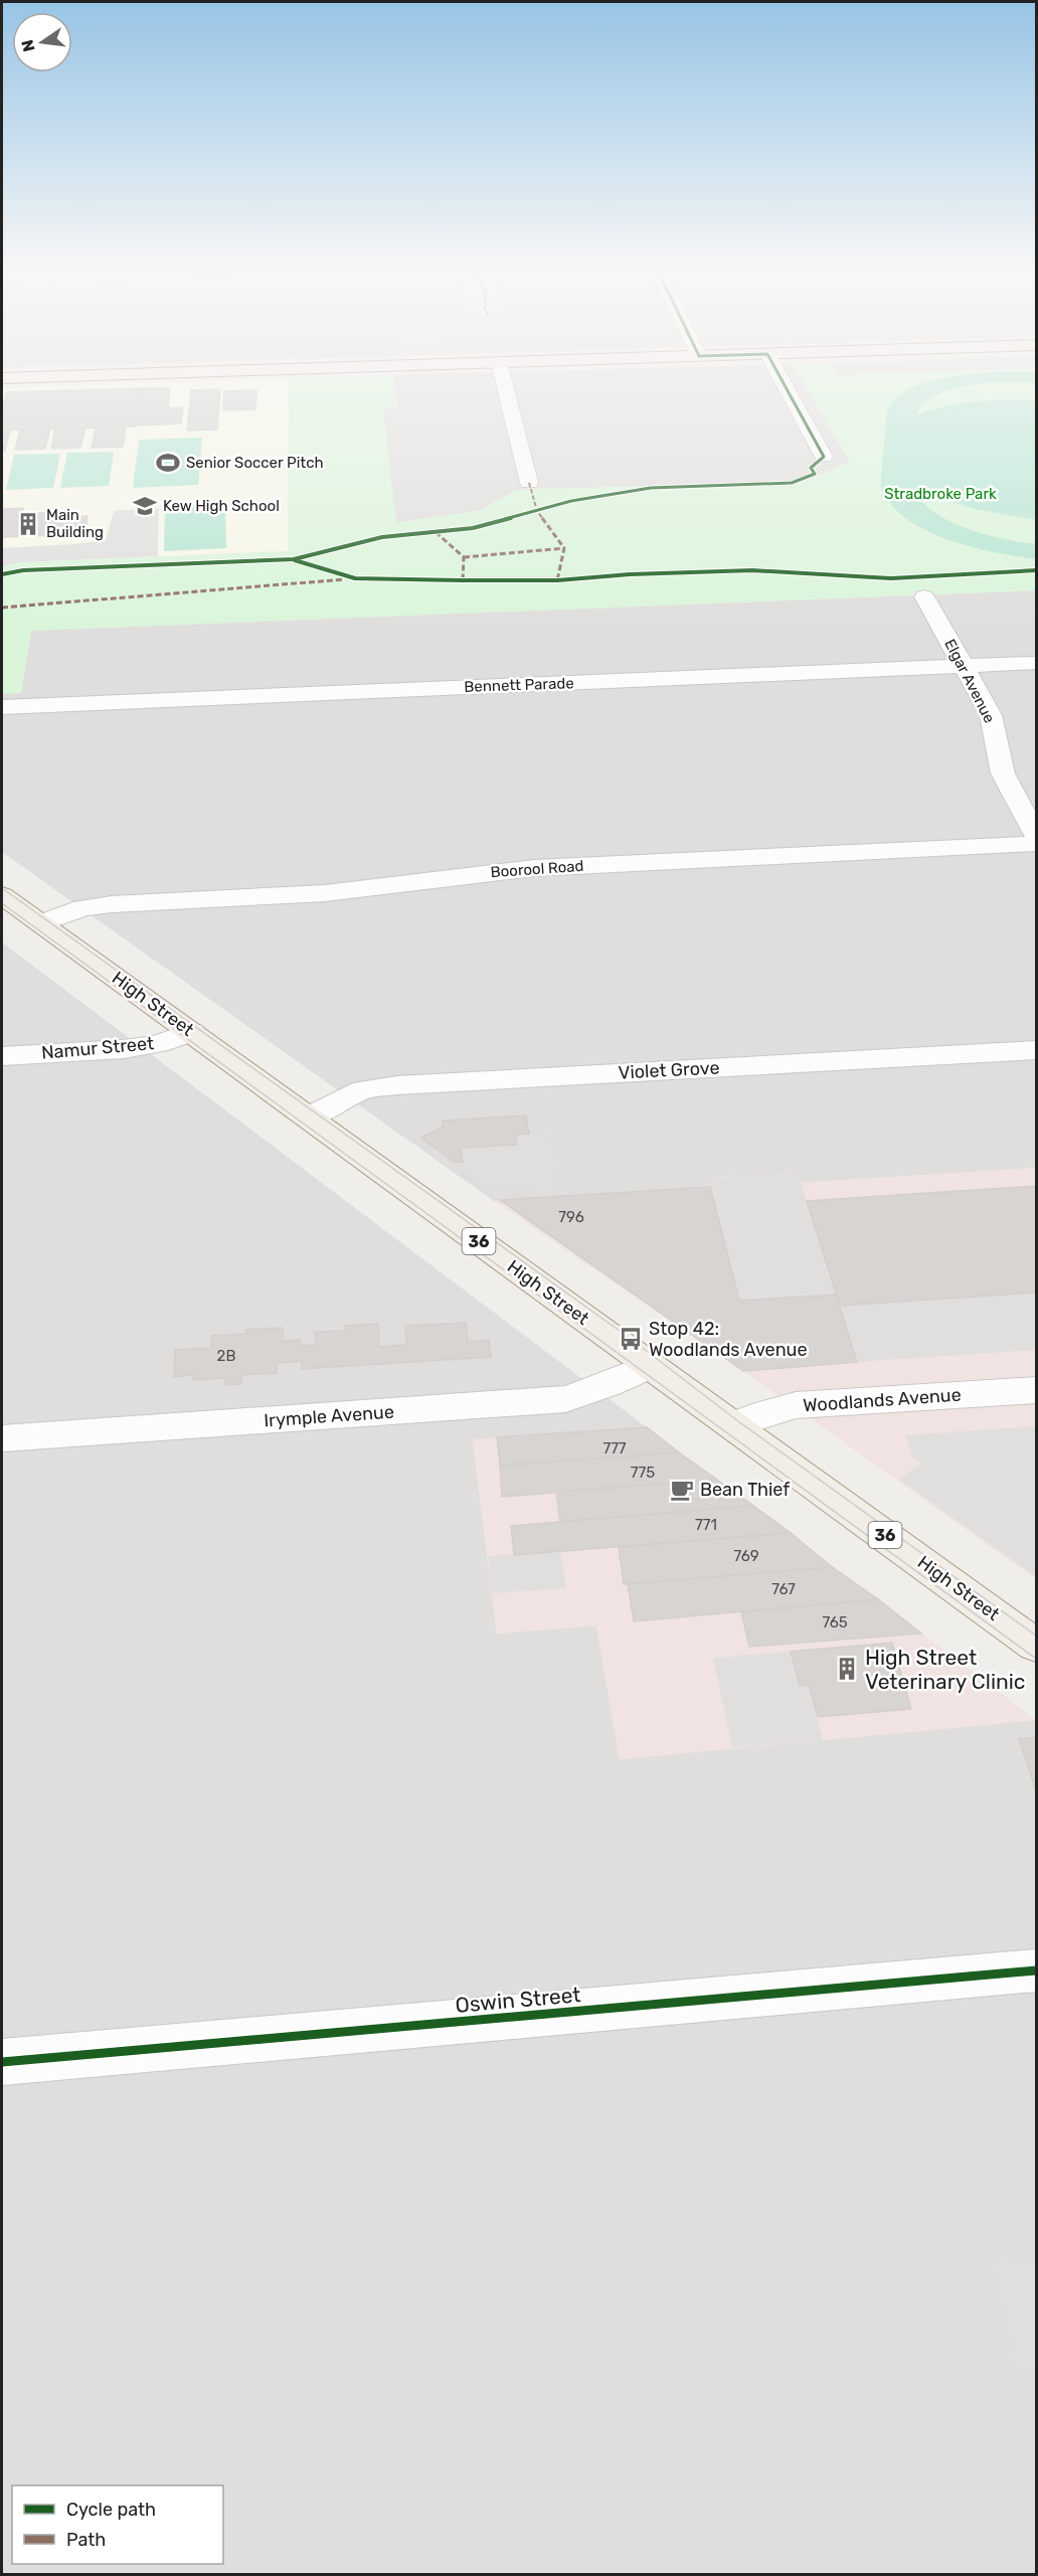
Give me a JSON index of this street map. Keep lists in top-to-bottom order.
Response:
{
  "streets": {
    "main road": ["High Street", "36"],
    "street": [
      "Elgar Avenue",
      "Bennett Parade",
      "Boorool Road",
      "Namur Street",
      "Violet Grove",
      "Woodlands Avenue",
      "Irymple Avenue",
      "Oswin Street"
    ]
  },
  "crossings": [
    ["Elgar Avenue", "Bennett Parade"],
    ["Boorool Road", "High Street"],
    ["High Street", "Namur Street"],
    ["High Street", "Violet Grove"],
    ["High Street", "Woodlands Avenue"],
    ["High Street", "Irymple Avenue"]
  ],
  "parks": ["Stradbroke Park"],
  "places": {
    "sports": ["Senior Soccer Pitch"],
    "school or university": ["Kew High School"],
    "building": ["Main Building", "High Street Veterinary Clinic"],
    "bus stop": ["Stop 42: Woodlands Avenue"],
    "cafe": ["Bean Thief"]
  },
  "house_numbers": [
    "796",
    "2B",
    "777",
    "775",
    "771",
    "769",
    "767",
    "765"
  ],
  "legend": ["Cycle path", "Path"],
  "north": "left"
}
